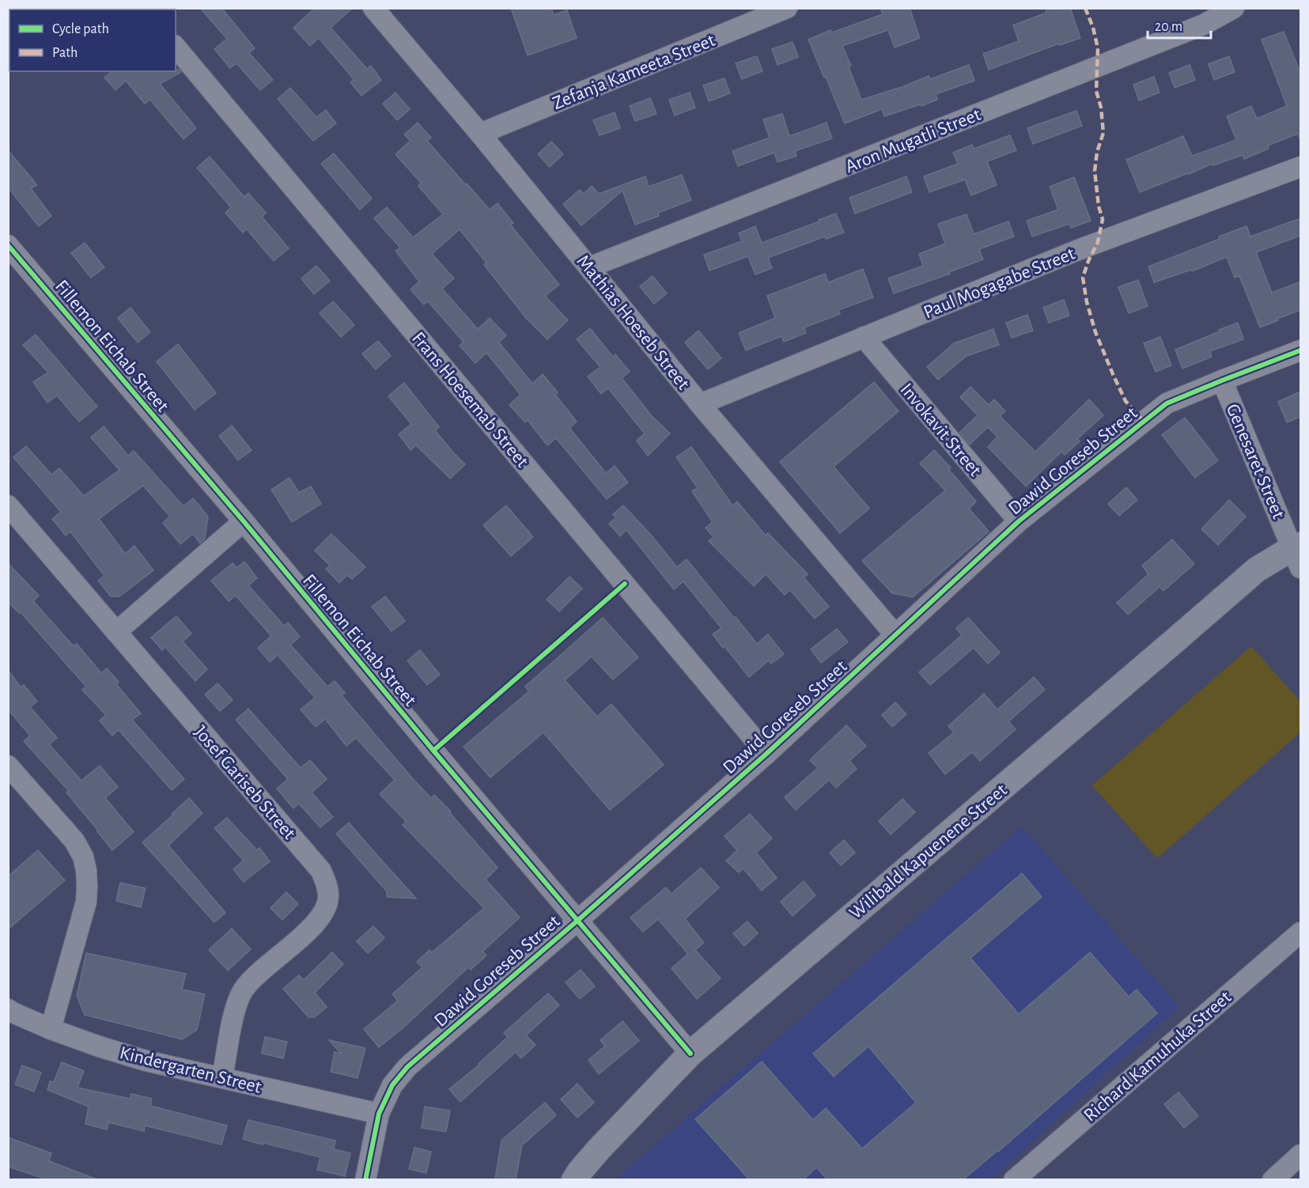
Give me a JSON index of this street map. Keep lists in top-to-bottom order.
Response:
{
  "streets": {
    "street": [
      "Zefanja Kameeta Street",
      "Aron Mugatli Street",
      "Paul Mogagabe Street",
      "Mathias Hoeseb Street",
      "Fillemon Eichab Street",
      "Frans Hoesemab Street",
      "Invokavit Street",
      "Dawid Goreseb Street",
      "Genesaret Street",
      "Josef Gariseb Street",
      "Wilibald Kapuenene Street",
      "Richard Kamuhuka Street",
      "Kindergarten Street"
    ]
  },
  "crossings": [
    ["Zefanja Kameeta Street", "Mathias Hoeseb Street"],
    ["Aron Mugatli Street", "Mathias Hoeseb Street"],
    ["Paul Mogagabe Street", "Mathias Hoeseb Street"],
    ["Paul Mogagabe Street", "Invokavit Street"],
    ["Mathias Hoeseb Street", "Dawid Goreseb Street"],
    ["Fillemon Eichab Street", "Dawid Goreseb Street"],
    ["Fillemon Eichab Street", "Wilibald Kapuenene Street"],
    ["Frans Hoesemab Street", "Dawid Goreseb Street"],
    ["Invokavit Street", "Dawid Goreseb Street"],
    ["Dawid Goreseb Street", "Genesaret Street"],
    ["Dawid Goreseb Street", "Kindergarten Street"],
    ["Genesaret Street", "Wilibald Kapuenene Street"],
    ["Josef Gariseb Street", "Kindergarten Street"]
  ],
  "legend": ["Cycle path", "Path"],
  "scale_bar": "20 m"
}
